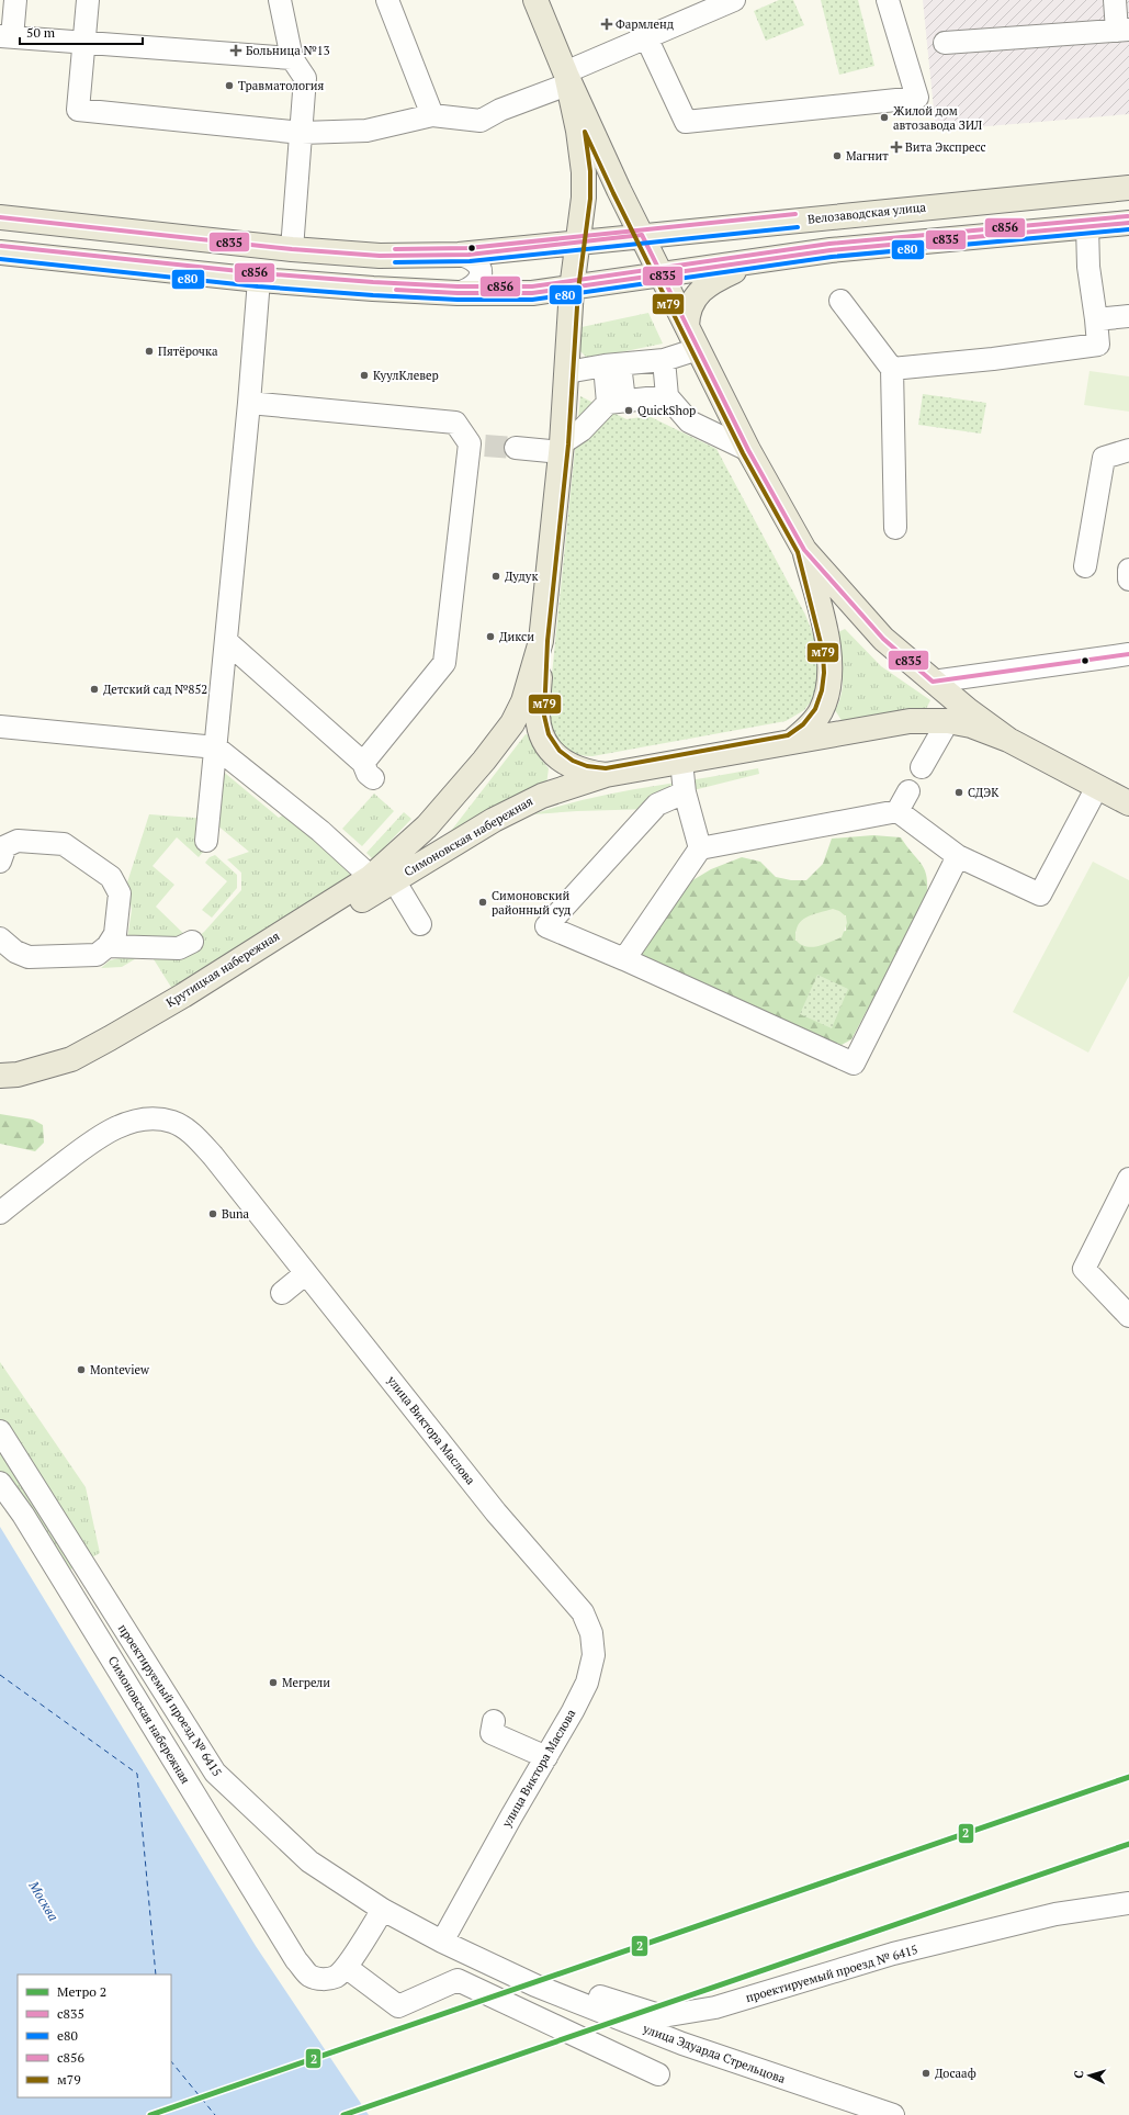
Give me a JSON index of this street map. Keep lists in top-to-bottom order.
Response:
{
  "streets": {
    "main road": ["Велозаводская улица", "Симоновская набережная", "Крутицкая набережная"],
    "street": ["улица Виктора Маслова", "проектируемый проезд № 6415", "улица Эдуарда Стрельцова"]
  },
  "crossings": [
    ["Симоновская набережная", "Крутицкая набережная"],
    ["улица Виктора Маслова", "проектируемый проезд № 6415"],
    ["улица Виктора Маслова", "улица Эдуарда Стрельцова"],
    ["проектируемый проезд № 6415", "улица Эдуарда Стрельцова"]
  ],
  "water": ["Москва"],
  "places": {
    "health": ["Фармленд", "Больница №13", "Вита Экспресс"],
    "other": [
      "Травматология",
      "Жилой дом автозавода ЗИЛ",
      "Магнит",
      "Пятёрочка",
      "КуулКлевер",
      "QuickShop",
      "Дудук",
      "Дикси",
      "Детский сад №852",
      "СДЭК",
      "Симоновский районный суд",
      "Buna",
      "Monteview",
      "Мегрели",
      "Досааф"
    ]
  },
  "lines": [
    "transit line м79",
    "transit line с856",
    "transit line с835",
    "transit line е80",
    "metro line 2"
  ],
  "legend": [
    "Метро 2",
    "с835",
    "е80",
    "с856",
    "м79"
  ],
  "scale_bar": "50 m",
  "north": "left"
}
